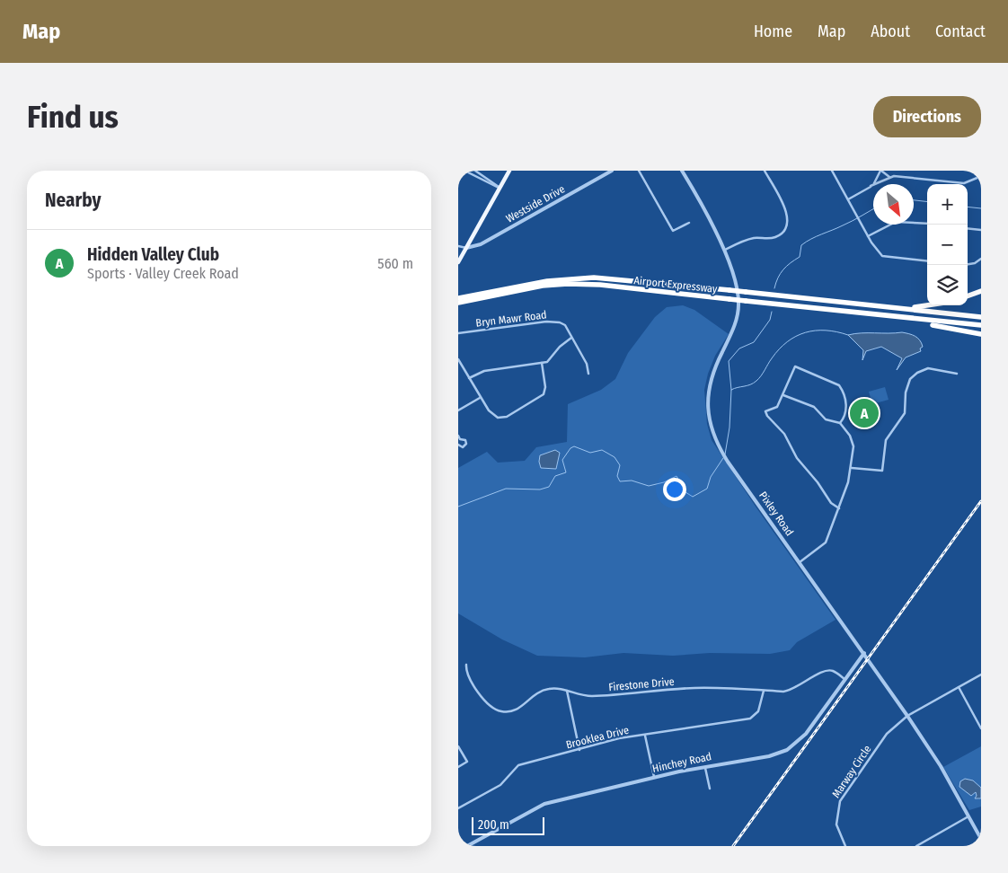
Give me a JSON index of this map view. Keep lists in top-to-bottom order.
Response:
{
  "streets": {
    "highway": ["Airport Expressway"],
    "street": [
      "Westside Drive",
      "Bryn Mawr Road",
      "Pixley Road",
      "Firestone Drive",
      "Brooklea Drive",
      "Hinchey Road",
      "Marway Circle"
    ]
  },
  "crossings": [
    ["Pixley Road", "Hinchey Road"],
    ["Pixley Road", "Marway Circle"],
    ["Firestone Drive", "Brooklea Drive"],
    ["Firestone Drive", "Hinchey Road"]
  ],
  "scale_bar": "200 m",
  "north": "bottom right",
  "page": {
    "header": "Map",
    "nav": [
      "Home",
      "Map",
      "About",
      "Contact"
    ],
    "buttons": "Directions",
    "title": "Find us",
    "heading": "Nearby",
    "map_buttons": ["+", "−"],
    "list": [
      {
        "mark": "A",
        "name": "Hidden Valley Club",
        "note": "Sports · Valley Creek Road",
        "value": "560 m"
      }
    ],
    "pins": "A",
    "scale": "200 m"
  }
}
